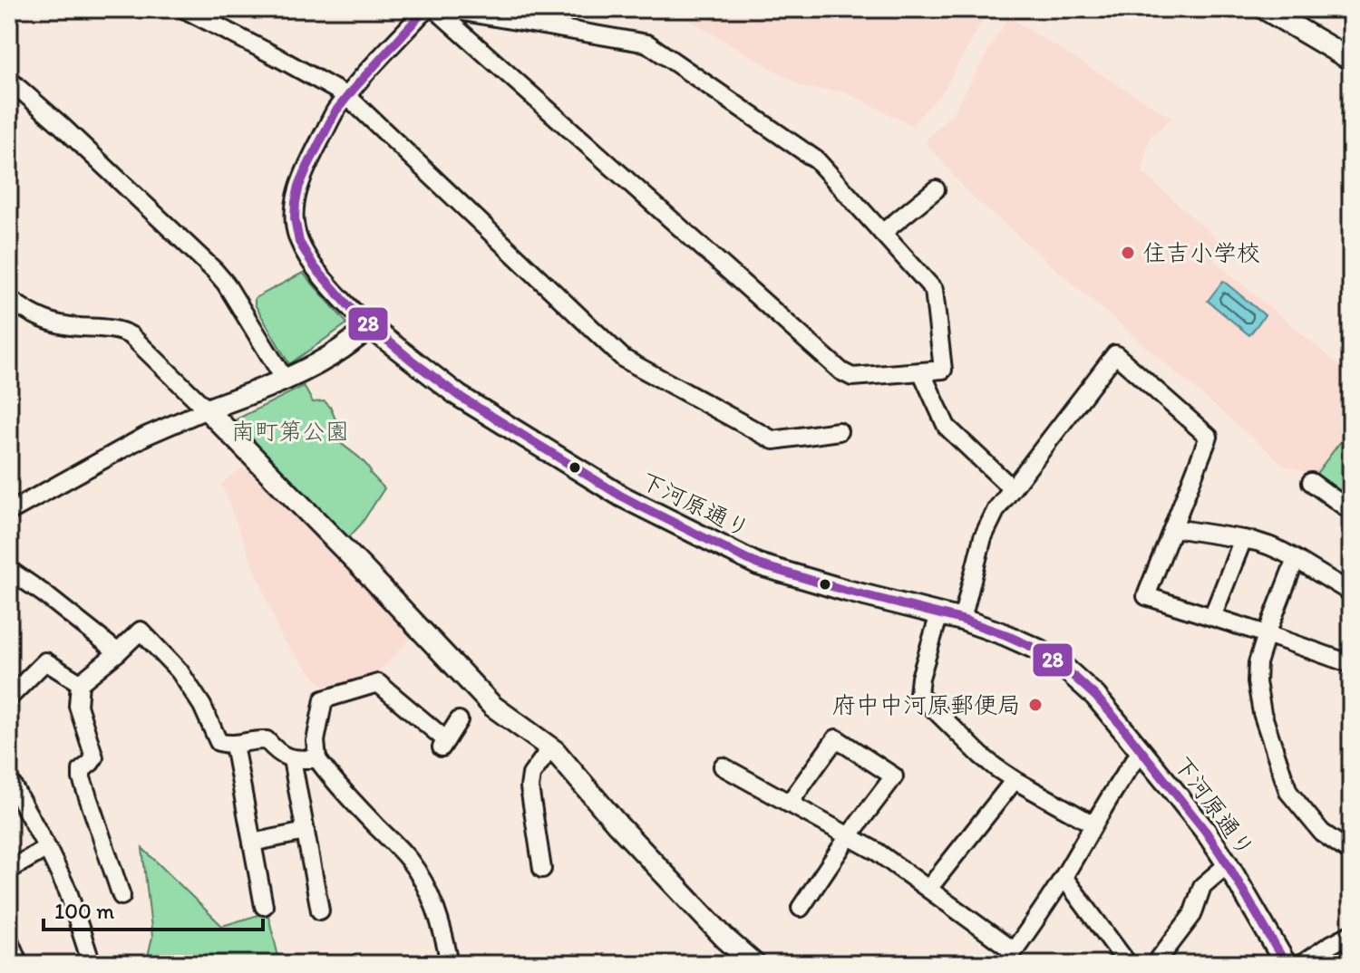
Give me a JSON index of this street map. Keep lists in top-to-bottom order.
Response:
{
  "streets": {
    "street": ["下河原通り"]
  },
  "parks": ["南町第公園"],
  "places": ["住吉小学校", "府中中河原郵便局"],
  "lines": ["transit line 28"],
  "scale_bar": "100 m"
}
